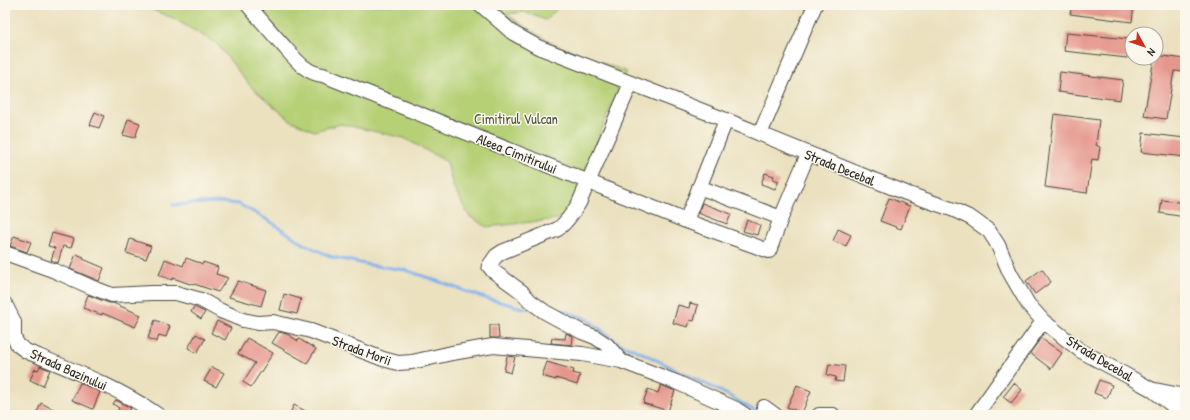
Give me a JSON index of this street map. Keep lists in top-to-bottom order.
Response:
{
  "streets": {
    "street": [
      "Aleea Cimitirului",
      "Strada Decebal",
      "Strada Morii",
      "Strada Bazinului"
    ]
  },
  "parks": ["Cimitirul Vulcan"],
  "north": "bottom right"
}
